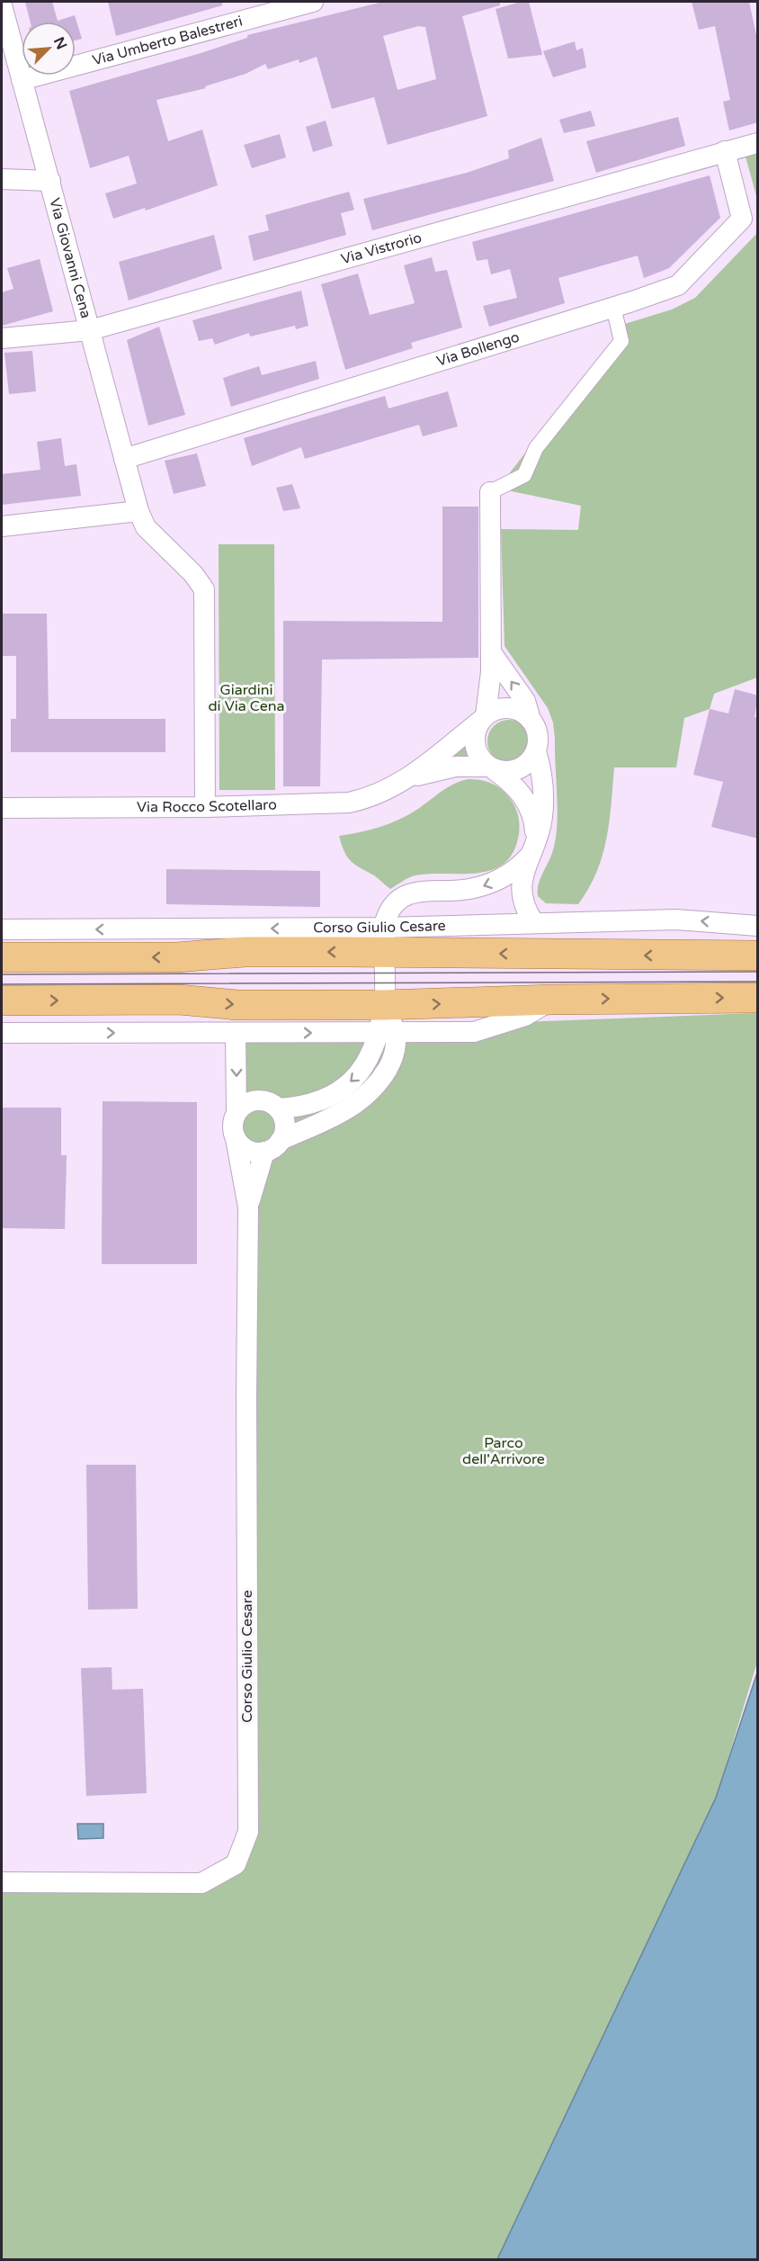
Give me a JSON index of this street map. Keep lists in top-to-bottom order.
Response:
{
  "streets": {
    "main road": ["Corso Giulio Cesare"],
    "street": [
      "Via Umberto Balestreri",
      "Via Vistrorio",
      "Via Giovanni Cena",
      "Via Bollengo",
      "Via Rocco Scotellaro"
    ]
  },
  "crossings": [
    ["Via Umberto Balestreri", "Via Giovanni Cena"],
    ["Via Vistrorio", "Via Giovanni Cena"],
    ["Via Vistrorio", "Via Bollengo"],
    ["Via Giovanni Cena", "Via Bollengo"],
    ["Via Giovanni Cena", "Via Rocco Scotellaro"]
  ],
  "parks": ["Giardini di Via Cena", "Parco dell'Arrivore"],
  "north": "top right"
}
